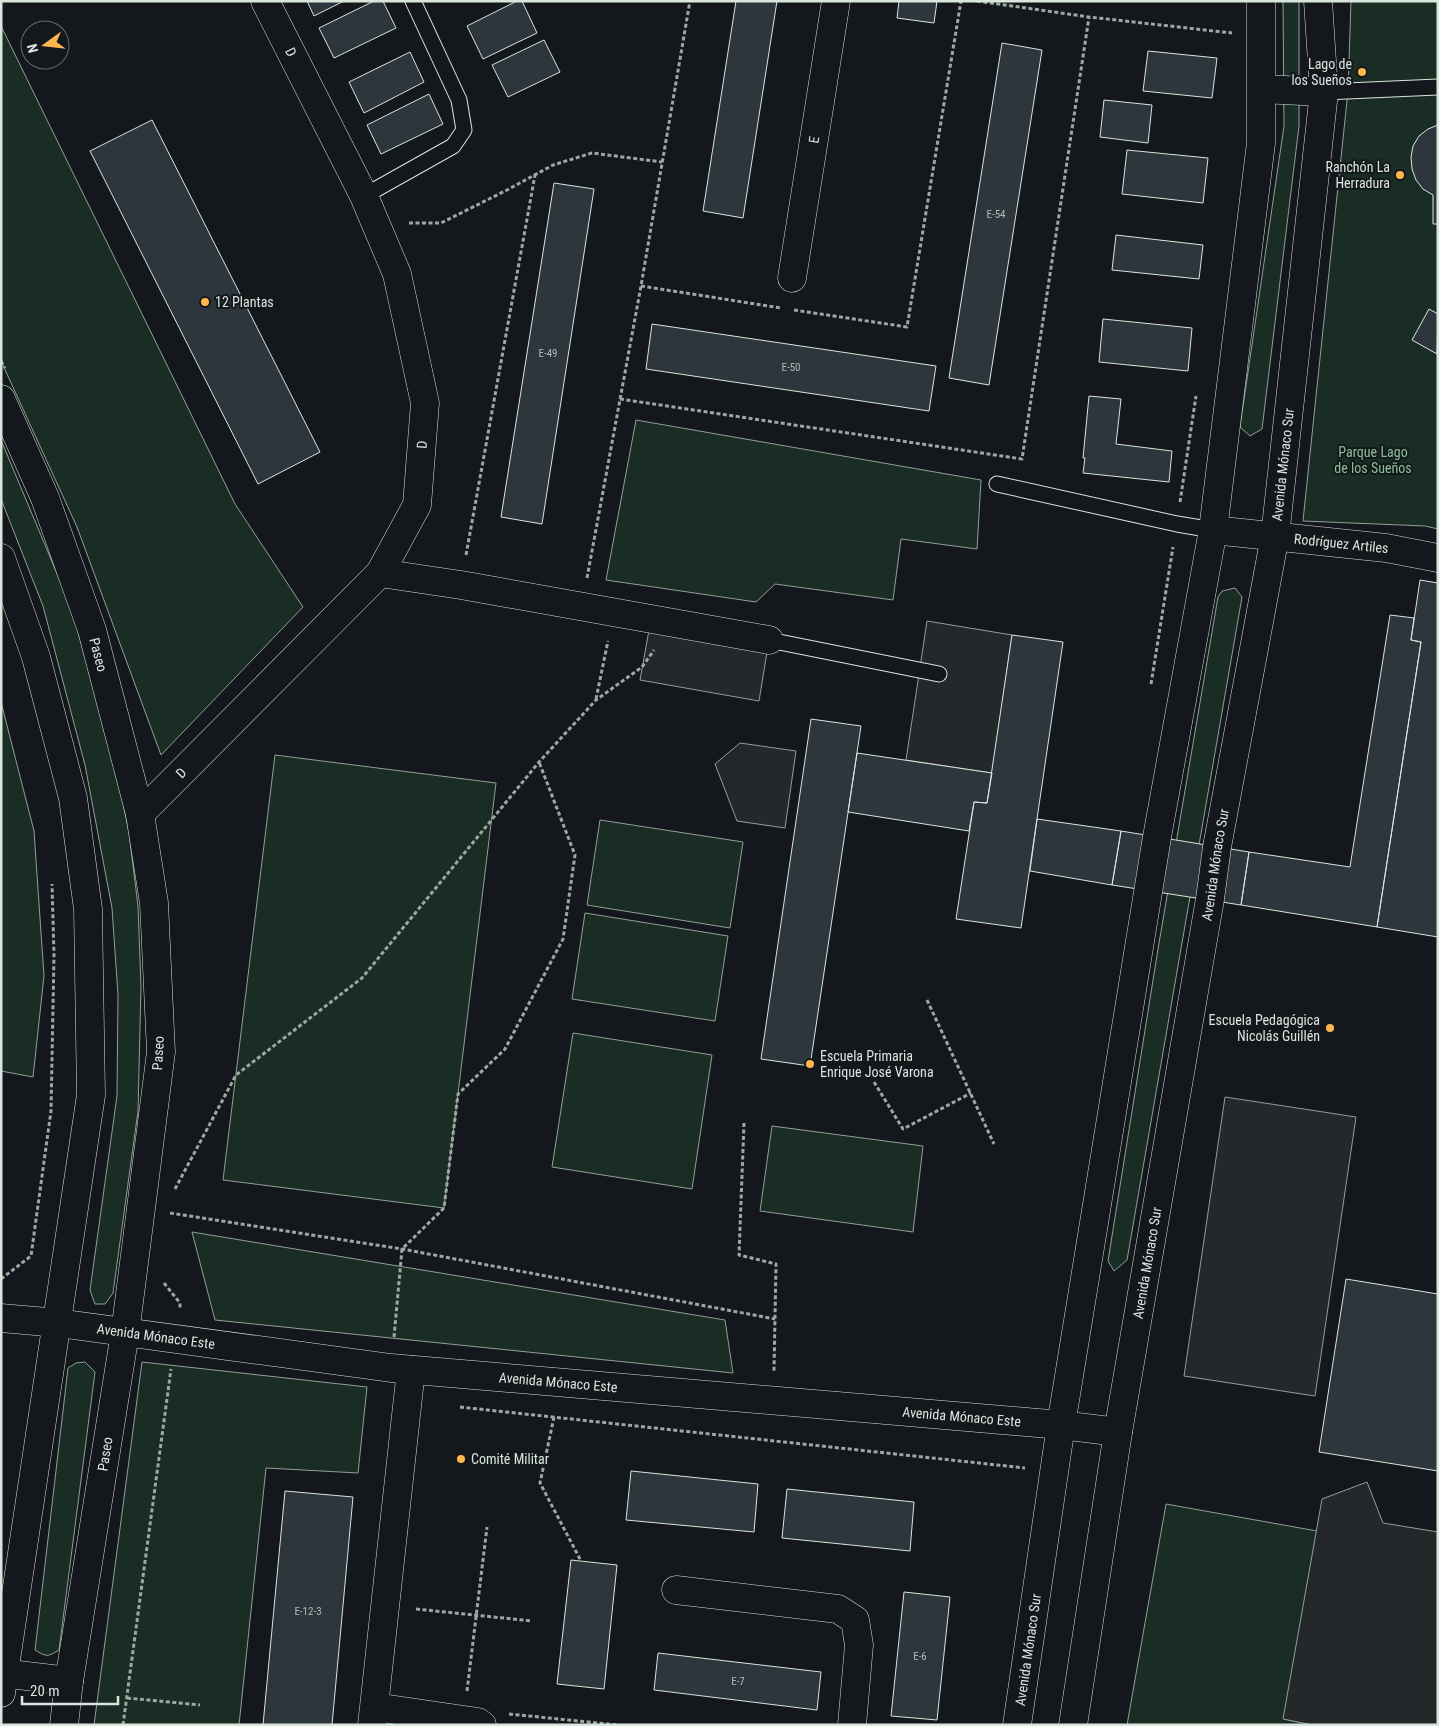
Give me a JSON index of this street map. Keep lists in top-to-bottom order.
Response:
{
  "streets": {
    "street": [
      "D",
      "E",
      "Avenida Mónaco Sur",
      "Rodríguez Artiles",
      "Paseo",
      "Avenida Mónaco Este"
    ]
  },
  "crossings": [
    ["D", "Paseo"],
    ["Avenida Mónaco Sur", "Rodríguez Artiles"],
    ["Avenida Mónaco Sur", "Avenida Mónaco Este"],
    ["Paseo", "Avenida Mónaco Este"]
  ],
  "parks": ["Parque Lago de los Sueños"],
  "places": [
    "Lago de los Sueños",
    "Ranchón La Herradura",
    "12 Plantas",
    "Escuela Pedagógica Nicolás Guillén",
    "Escuela Primaria Enrique José Varona",
    "Comité Militar"
  ],
  "house_numbers": [
    "E-54",
    "E-49",
    "E-50",
    "E-12-3",
    "E-6",
    "E-7"
  ],
  "scale_bar": "20 m",
  "north": "left"
}
